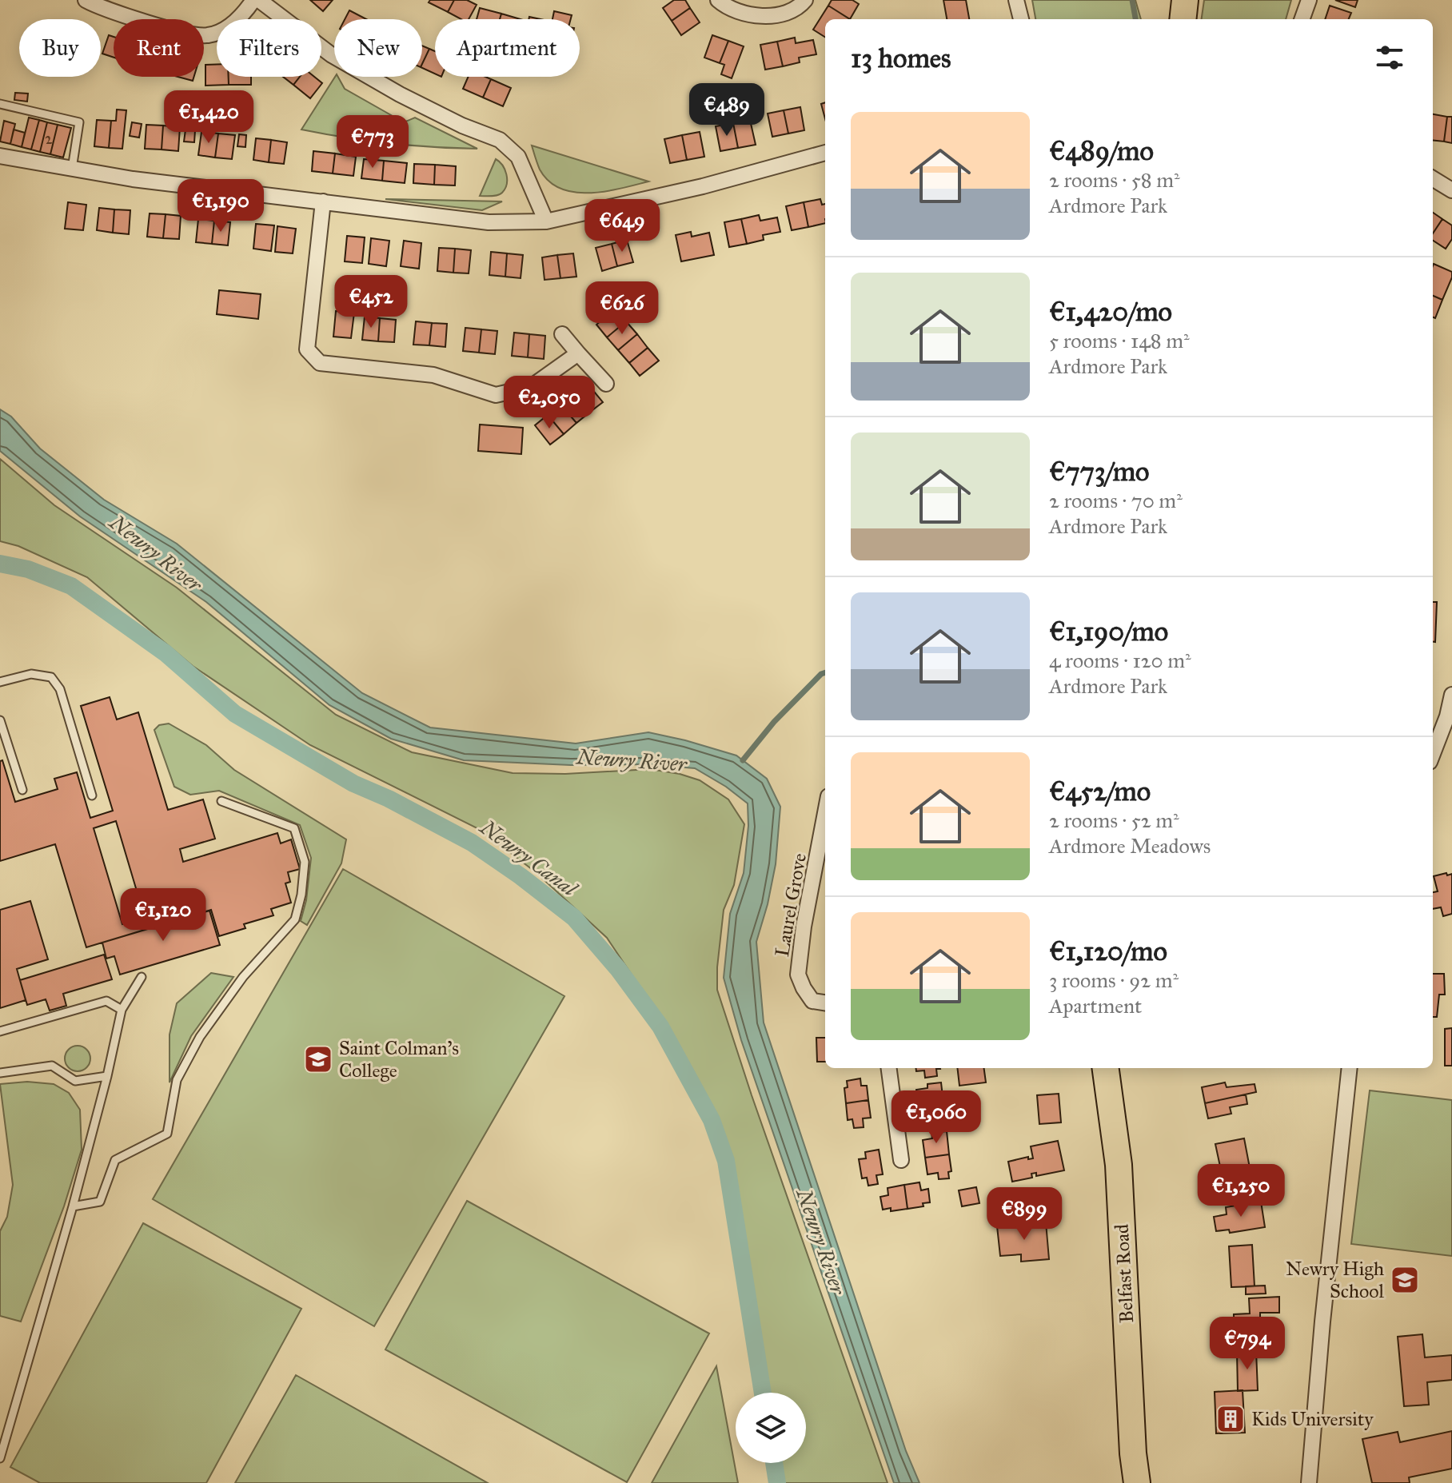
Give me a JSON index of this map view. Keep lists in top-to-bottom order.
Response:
{
  "streets": {
    "highway": ["Belfast Road"],
    "street": ["Laurel Grove"]
  },
  "water": ["Newry River", "Newry Canal"],
  "places": {
    "school or university": ["Saint Colman's College", "Newry High School"],
    "building": ["Kids University"]
  },
  "house_numbers": ["2"],
  "page": {
    "chip": [
      "Buy",
      "Rent",
      "Filters",
      "New",
      "Apartment"
    ],
    "heading": "13 homes",
    "price": [
      "€489",
      "€1,420",
      "€773",
      "€1,190",
      "€649",
      "€452",
      "€626",
      "€2,050",
      "€1,120",
      "€1,060",
      "€1,250",
      "€899",
      "€794"
    ],
    "list": [
      {
        "name": "€489/mo",
        "note": "2 rooms · 58 m² · Ardmore Park"
      },
      {
        "name": "€1,420/mo",
        "note": "5 rooms · 148 m² · Ardmore Park"
      },
      {
        "name": "€773/mo",
        "note": "2 rooms · 70 m² · Ardmore Park"
      },
      {
        "name": "€1,190/mo",
        "note": "4 rooms · 120 m² · Ardmore Park"
      },
      {
        "name": "€452/mo",
        "note": "2 rooms · 52 m² · Ardmore Meadows"
      },
      {
        "name": "€1,120/mo",
        "note": "3 rooms · 92 m² · Apartment"
      }
    ]
  }
}
